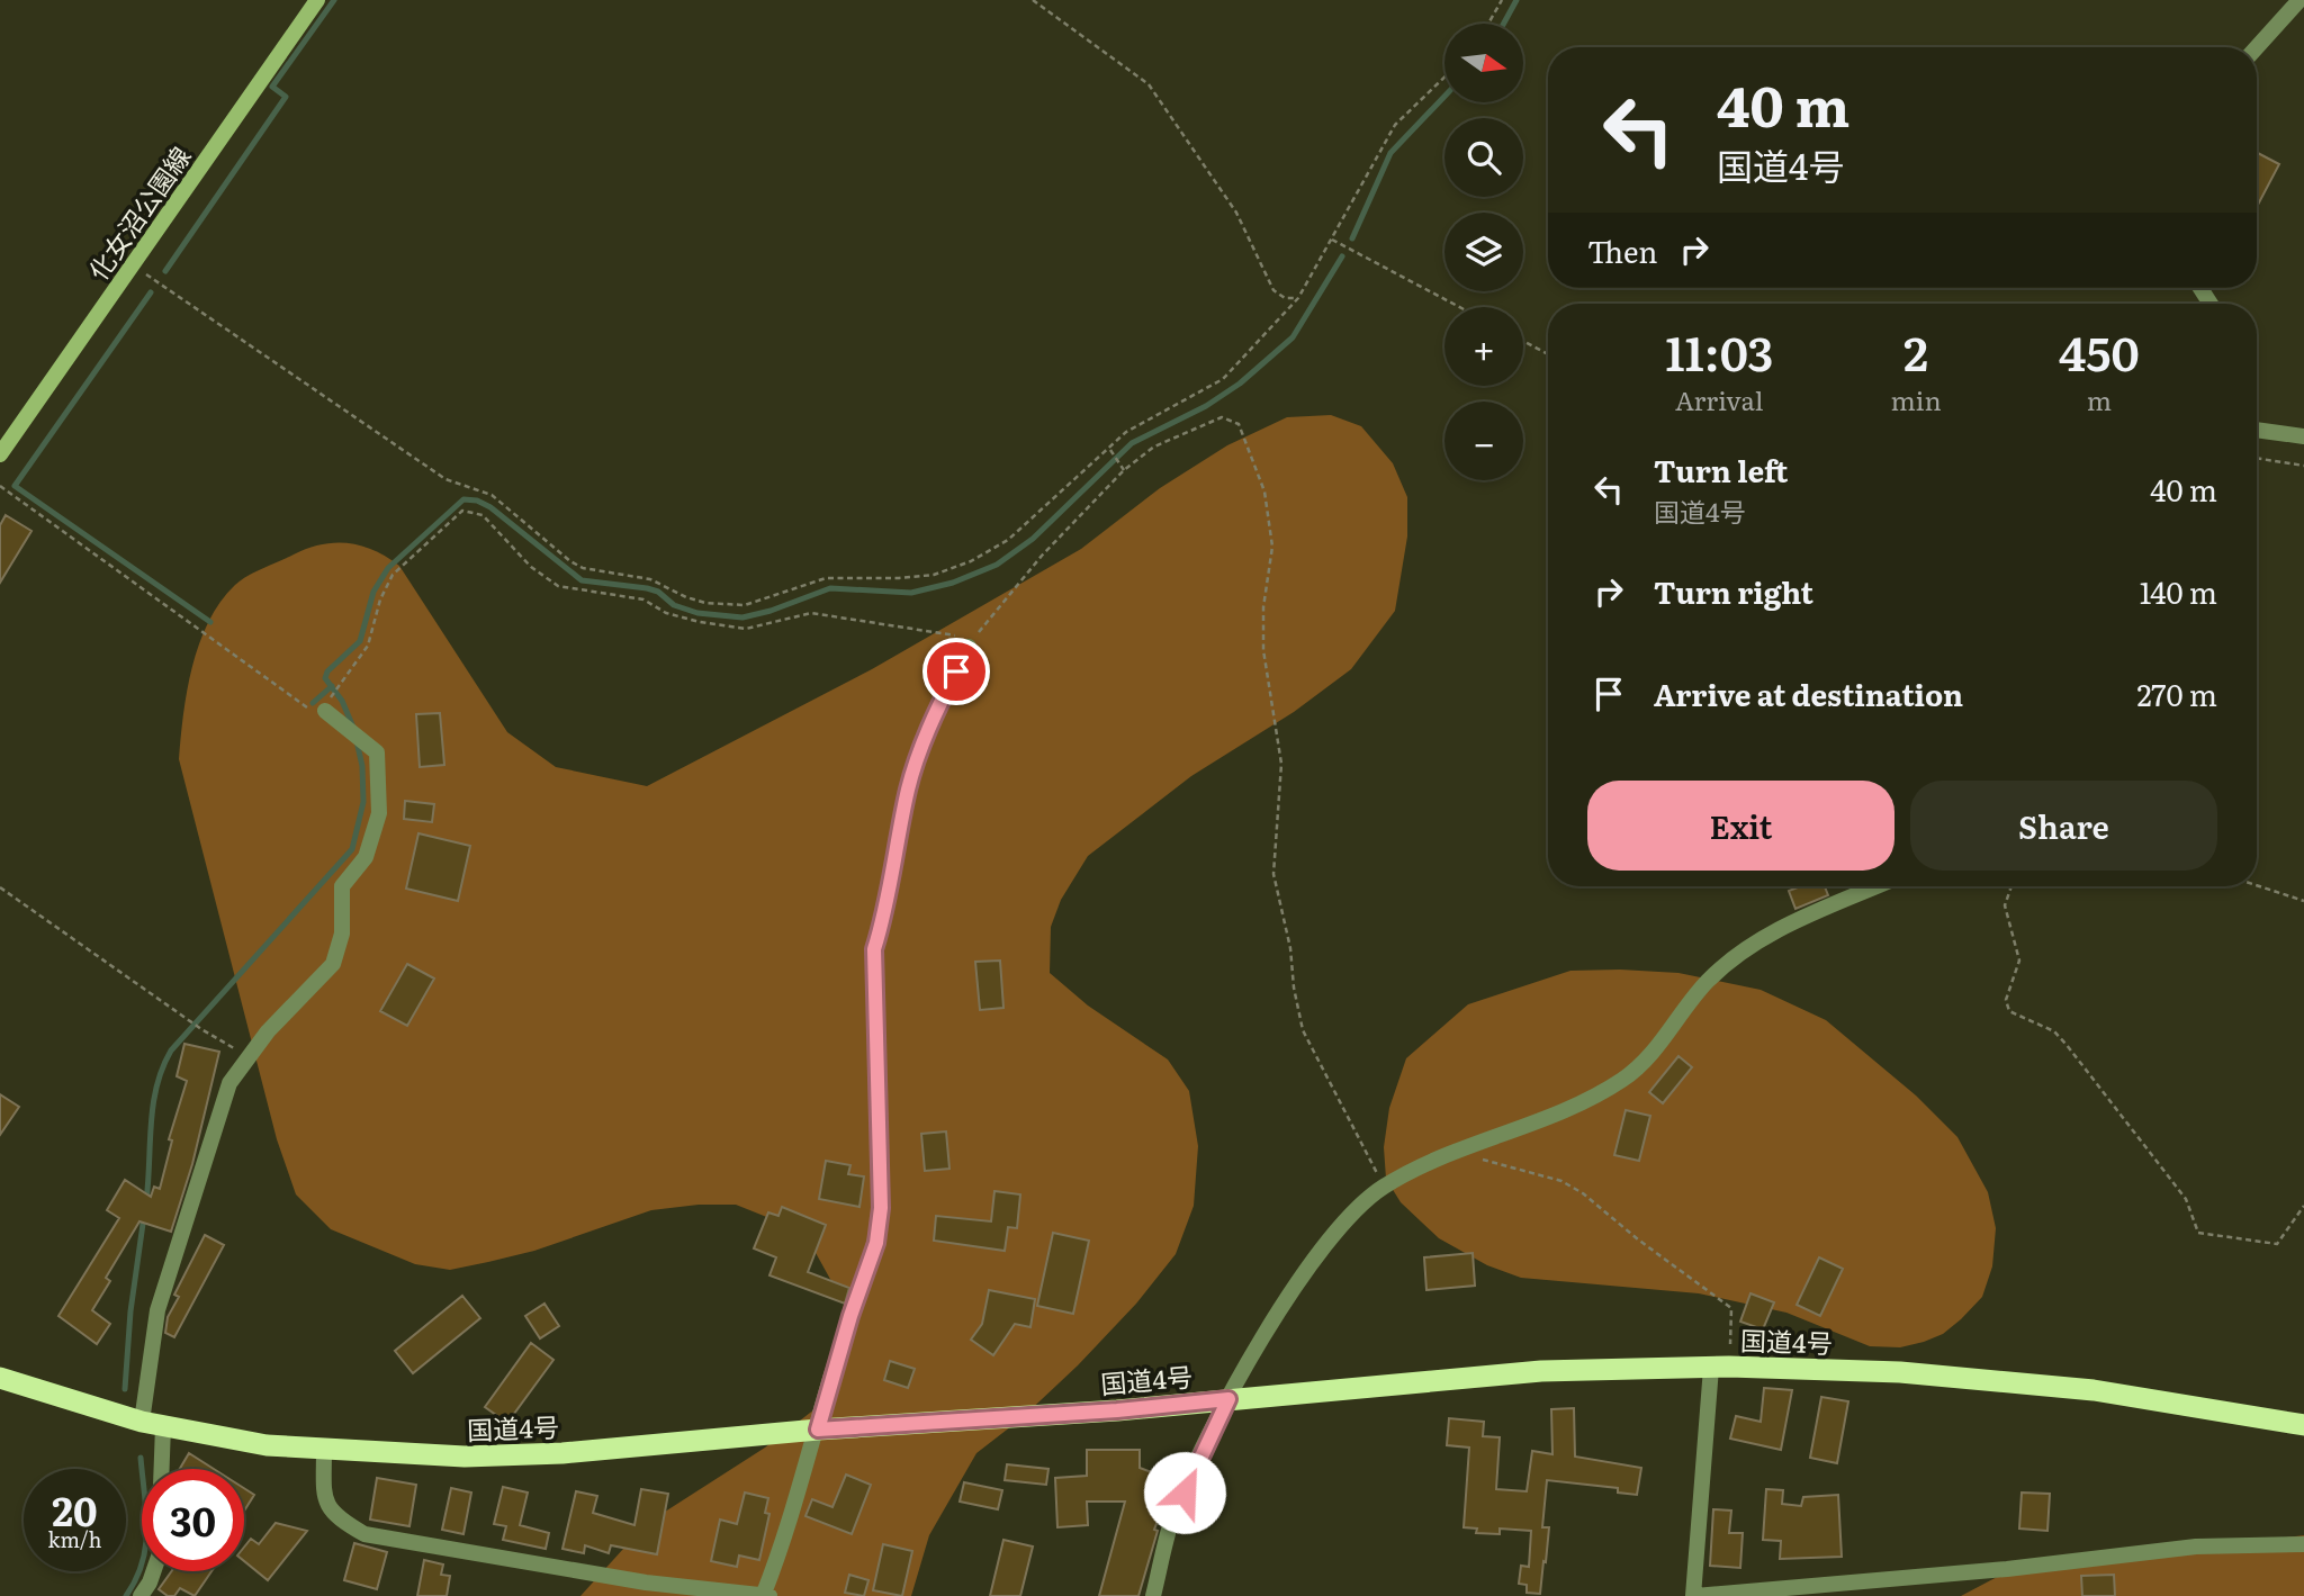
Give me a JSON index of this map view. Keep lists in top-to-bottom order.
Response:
{
  "streets": {
    "highway": ["国道4号"],
    "main road": ["化女沼公園線"]
  },
  "north": "right",
  "page": {
    "map_buttons": ["+", "−"],
    "turn": ["40 m", "国道4号"],
    "then": "Then",
    "eta": [
      "11:03",
      "Arrival",
      "2",
      "min",
      "450",
      "m"
    ],
    "list": [
      {
        "name": "Turn left",
        "note": "国道4号",
        "value": "40 m"
      },
      {
        "name": "Turn right",
        "value": "140 m"
      },
      {
        "name": "Arrive at destination",
        "value": "270 m"
      }
    ],
    "buttons": ["Exit", "Share"],
    "speed": "20 km/h",
    "limit": "30"
  }
}
